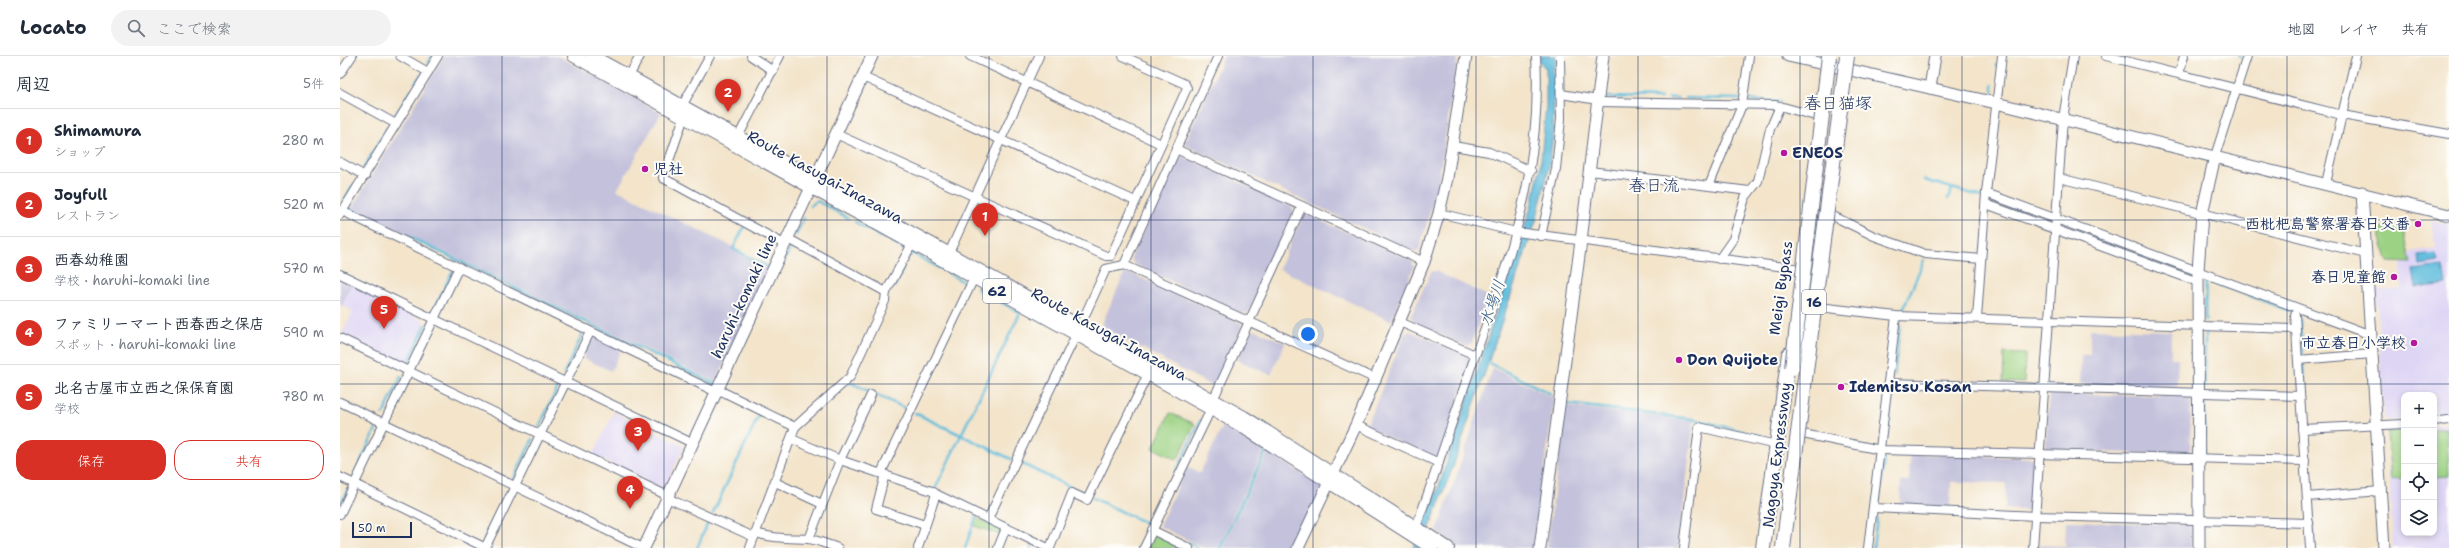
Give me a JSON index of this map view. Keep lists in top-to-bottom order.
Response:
{
  "streets": {
    "highway": ["Meigi Bypass", "16", "Nagoya Expressway"],
    "main road": ["Route Kasugai-Inazawa", "62"],
    "street": ["haruhi-komaki line"]
  },
  "crossings": [
    ["Route Kasugai-Inazawa", "haruhi-komaki line"],
    ["Meigi Bypass", "Nagoya Expressway"]
  ],
  "districts": ["春日猫塚", "春日流"],
  "water": ["水場川"],
  "places": [
    "ENEOS",
    "児社",
    "西枇杷島警察署春日交番",
    "春日児童館",
    "市立春日小学校",
    "Don Quijote",
    "Idemitsu Kosan"
  ],
  "scale_bar": "50 m",
  "page": {
    "header": "Locato",
    "search": "ここで検索",
    "nav": ["地図", "レイヤ", "共有"],
    "heading": ["周辺", "5件"],
    "pins": [
      "2",
      "1",
      "5",
      "3",
      "4"
    ],
    "list": [
      {
        "mark": "1",
        "name": "Shimamura",
        "note": "ショップ",
        "value": "280 m"
      },
      {
        "mark": "2",
        "name": "Joyfull",
        "note": "レストラン",
        "value": "520 m"
      },
      {
        "mark": "3",
        "name": "西春幼稚園",
        "note": "学校 · haruhi-komaki line",
        "value": "570 m"
      },
      {
        "mark": "4",
        "name": "ファミリーマート西春西之保店",
        "note": "スポット · haruhi-komaki line",
        "value": "590 m"
      },
      {
        "mark": "5",
        "name": "北名古屋市立西之保保育園",
        "note": "学校",
        "value": "780 m"
      }
    ],
    "map_buttons": ["+", "−"],
    "buttons": ["保存", "共有"],
    "scale": "50 m"
  }
}
